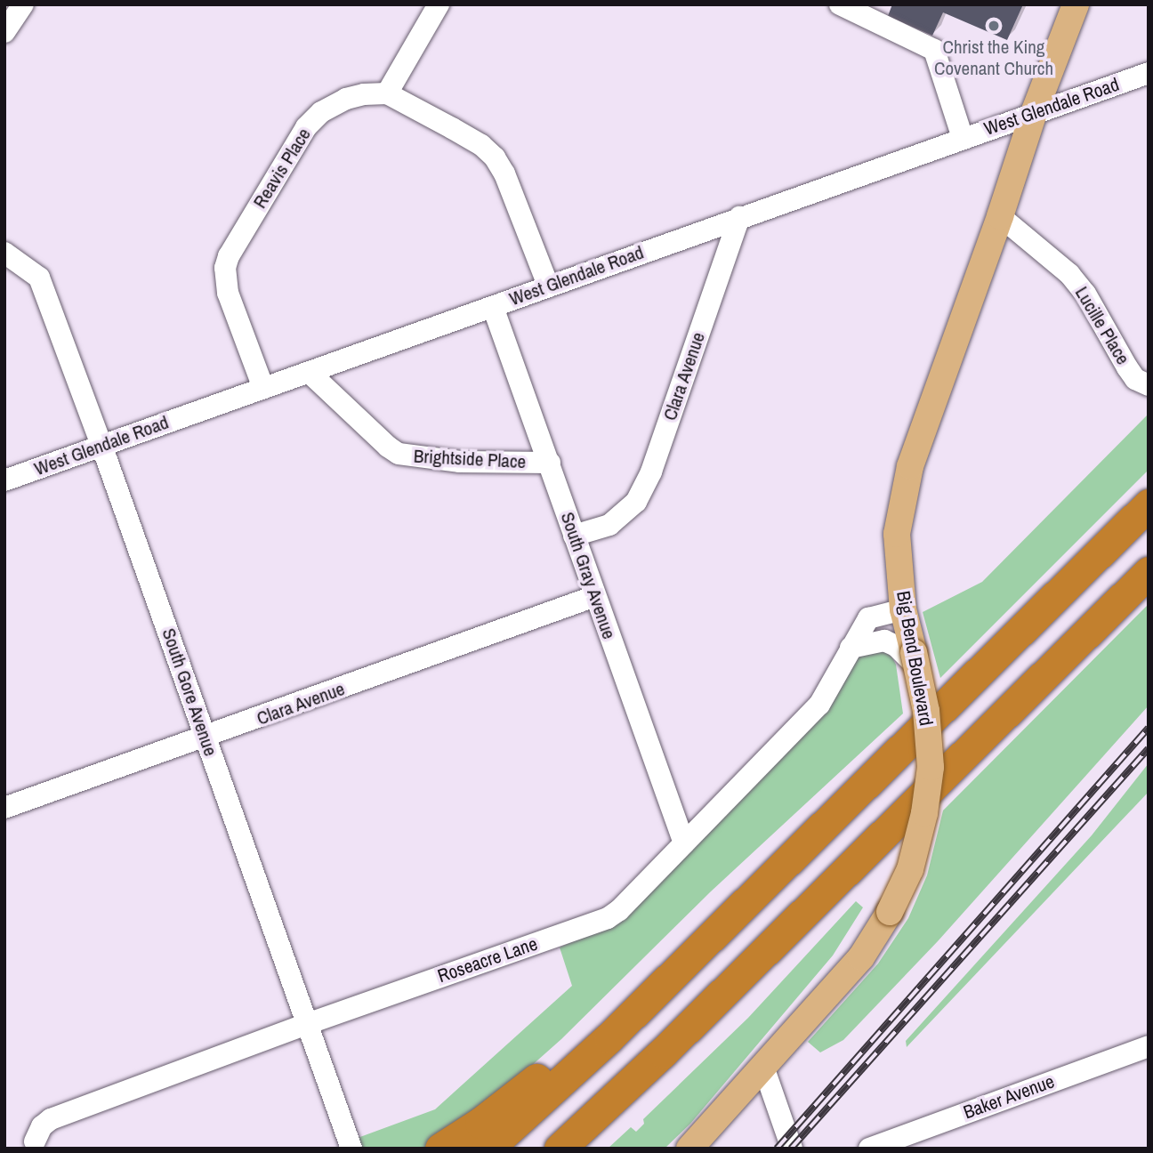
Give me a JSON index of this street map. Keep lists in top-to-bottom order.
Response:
{
  "streets": {
    "main road": ["Big Bend Boulevard"],
    "street": [
      "West Glendale Road",
      "Reavis Place",
      "Lucille Place",
      "Clara Avenue",
      "Brightside Place",
      "South Gray Avenue",
      "South Gore Avenue",
      "Roseacre Lane",
      "Baker Avenue"
    ]
  },
  "crossings": [
    ["West Glendale Road", "Reavis Place"],
    ["West Glendale Road", "Clara Avenue"],
    ["West Glendale Road", "Brightside Place"],
    ["West Glendale Road", "South Gray Avenue"],
    ["West Glendale Road", "Big Bend Boulevard"],
    ["West Glendale Road", "South Gore Avenue"],
    ["Lucille Place", "Big Bend Boulevard"],
    ["Clara Avenue", "South Gray Avenue"],
    ["Clara Avenue", "South Gore Avenue"],
    ["Brightside Place", "South Gray Avenue"],
    ["South Gray Avenue", "Roseacre Lane"],
    ["Big Bend Boulevard", "Roseacre Lane"],
    ["South Gore Avenue", "Roseacre Lane"]
  ],
  "places": ["Christ the King Covenant Church"]
}
